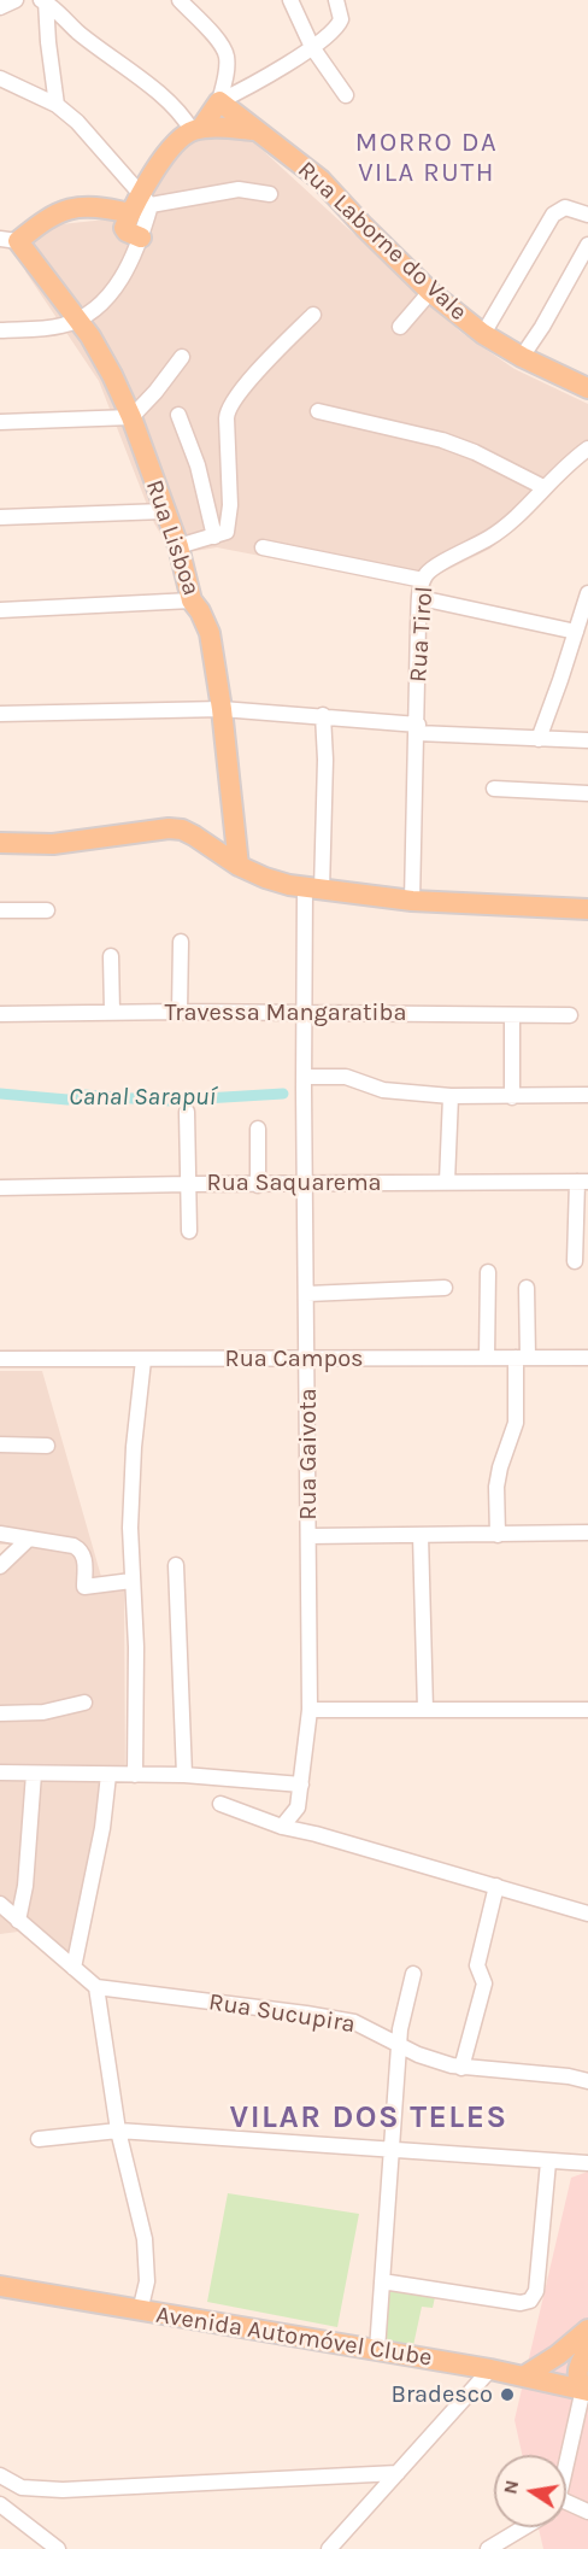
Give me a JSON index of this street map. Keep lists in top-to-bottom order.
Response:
{
  "streets": {
    "main road": ["Rua Laborne do Vale", "Rua Lisboa", "Avenida Automóvel Clube"],
    "street": [
      "Rua Tirol",
      "Travessa Mangaratiba",
      "Rua Saquarema",
      "Rua Campos",
      "Rua Gaivota",
      "Rua Sucupira"
    ]
  },
  "crossings": [
    ["Travessa Mangaratiba", "Rua Gaivota"],
    ["Rua Saquarema", "Rua Gaivota"],
    ["Rua Campos", "Rua Gaivota"]
  ],
  "districts": ["MORRO DA VILA RUTH", "VILAR DOS TELES"],
  "water": ["Canal Sarapuí"],
  "places": ["Bradesco"],
  "north": "left"
}
